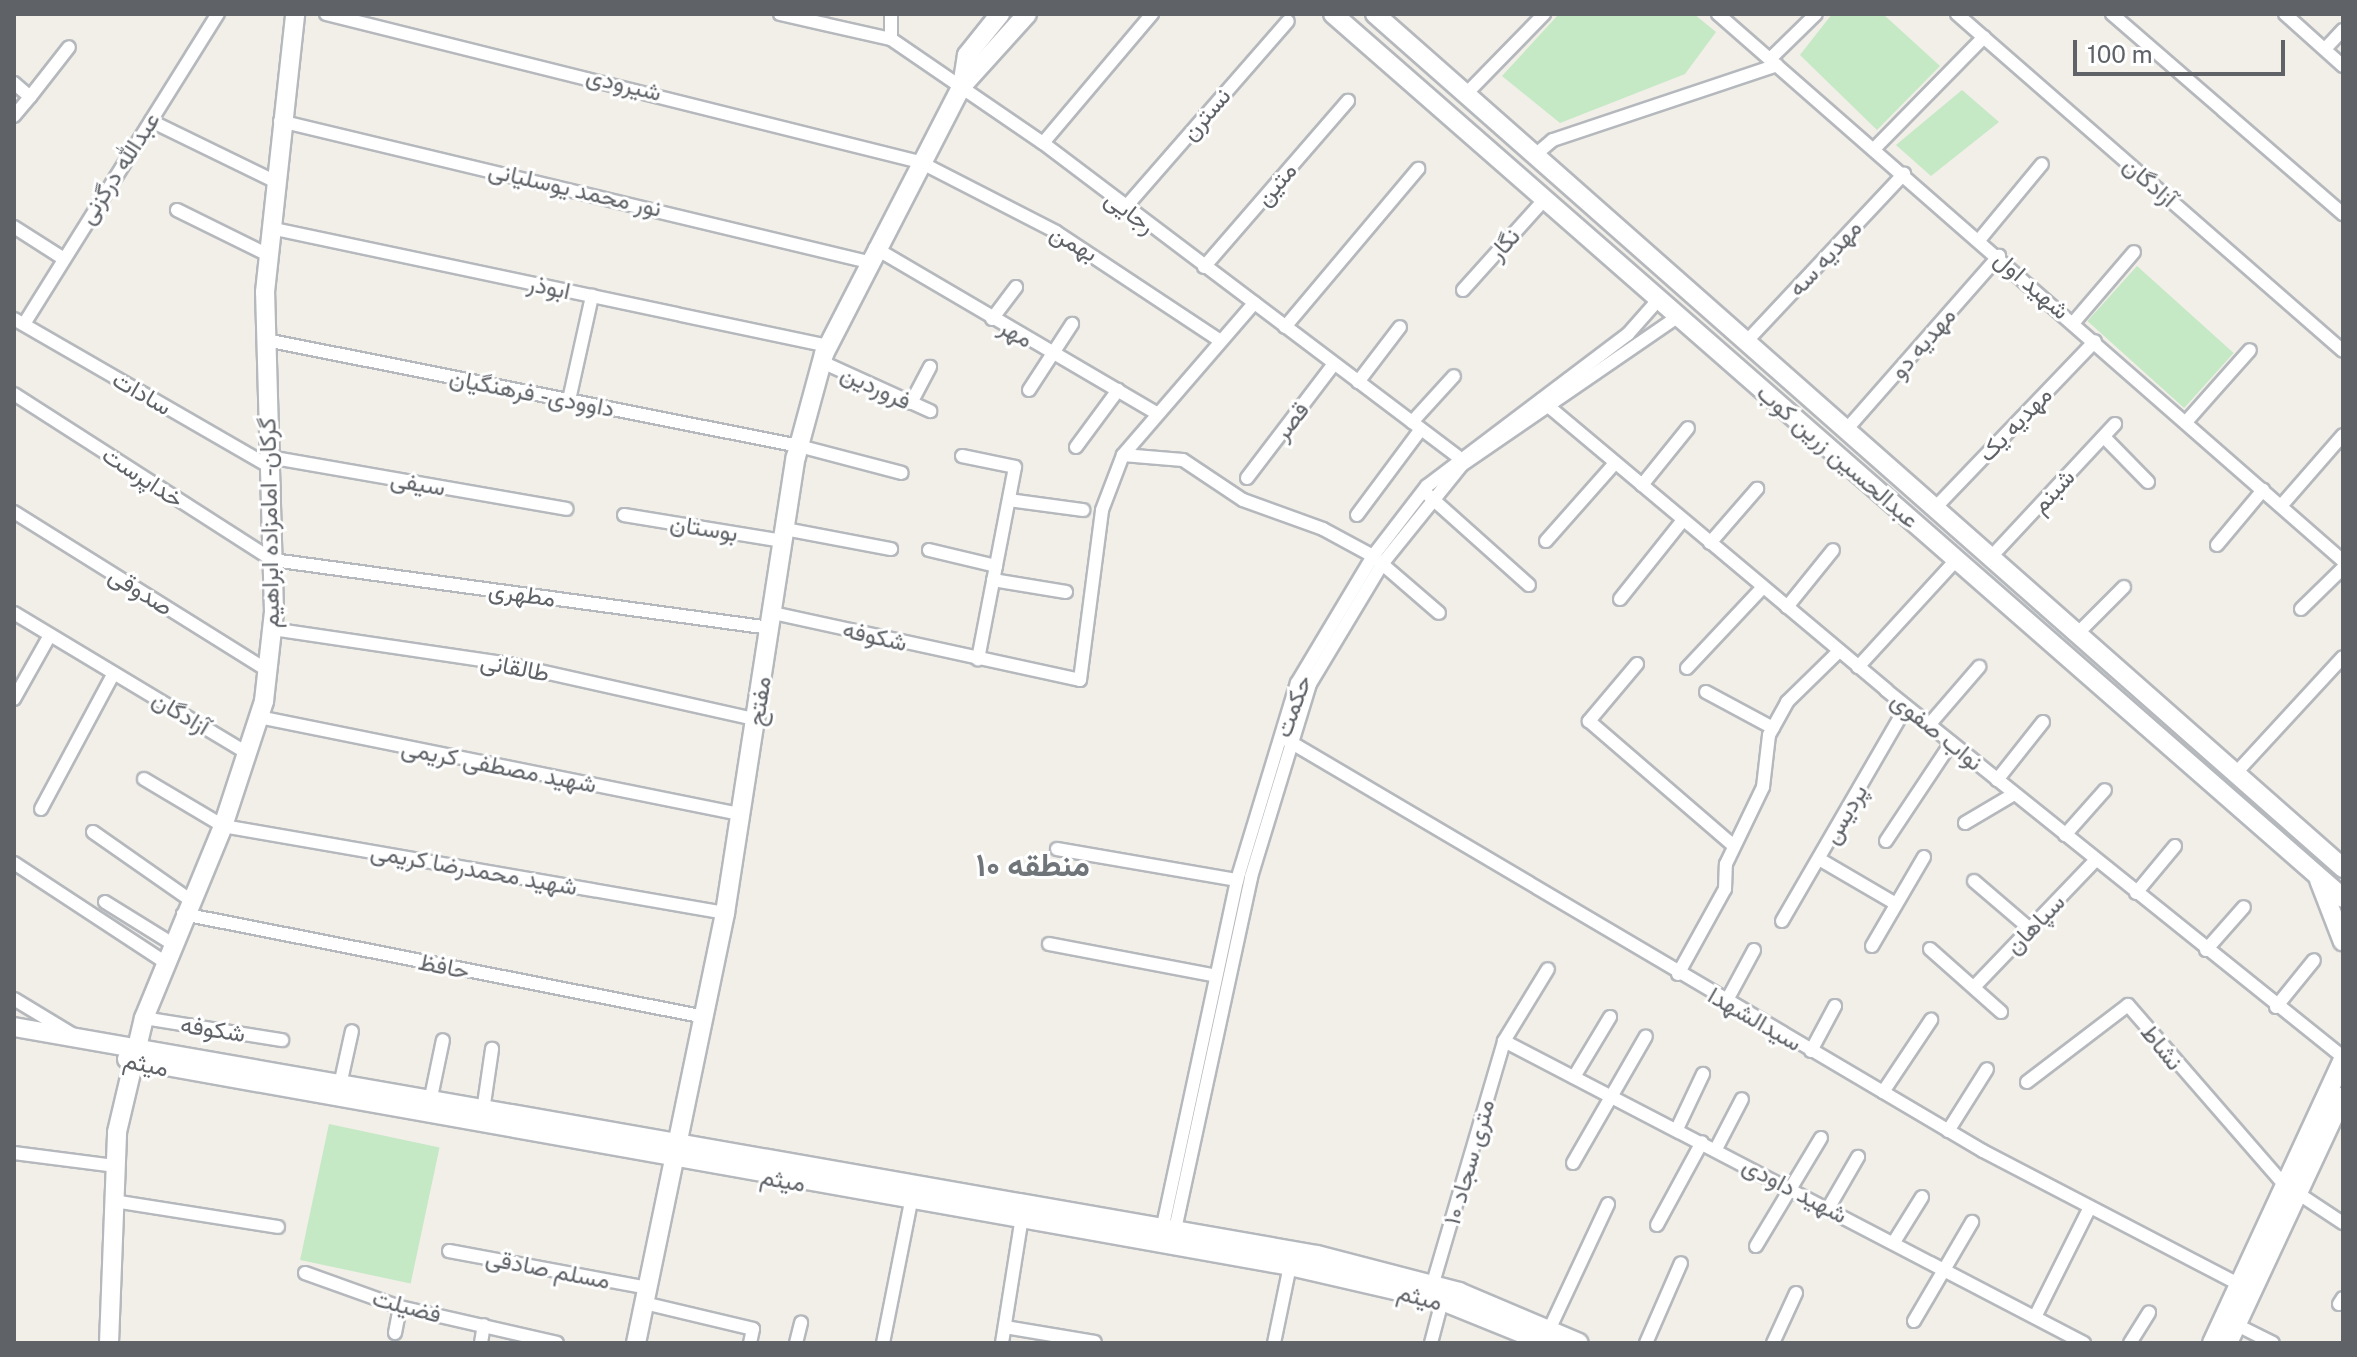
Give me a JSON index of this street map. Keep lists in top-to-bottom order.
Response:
{
  "streets": {
    "main road": [
      "عبدالحسین زرین کوب",
      "گرکان - امامزاده ابراهیم",
      "مفتح",
      "میثم"
    ],
    "street": [
      "شیرودی",
      "نسترن",
      "عبدالله درگزنی",
      "آزادگان",
      "متین",
      "نور محمد یوسلیانی",
      "رجایی",
      "بهمن",
      "نگار",
      "مهدیه سه",
      "شهید اول",
      "ابوذر",
      "مهر",
      "مهدیه دو",
      "فروردین",
      "سادات",
      "داوودی - فرهنگیان",
      "قصر",
      "مهدیه یک",
      "خداپرست",
      "سیفی",
      "شبنم",
      "بوستان",
      "صدوقی",
      "مطهری",
      "شکوفه",
      "طالقانی",
      "حکمت",
      "نواب صفوی",
      "شهید مصطفی کریمی",
      "پردیس",
      "شهید محمدرضا کریمی",
      "سپاهان",
      "حافظ",
      "سیدالشهدا",
      "نشاط",
      "۱۰ متری سجاد",
      "شهید داودی",
      "مسلم صادقی",
      "فضیلت"
    ]
  },
  "crossings": [
    ["شیرودی", "بهمن"],
    ["شیرودی", "مفتح"],
    ["نسترن", "رجایی"],
    ["عبدالله درگزنی", "سادات"],
    ["آزادگان", "گرکان - امامزاده ابراهیم"],
    ["متین", "رجایی"],
    ["نور محمد یوسلیانی", "مهر"],
    ["نور محمد یوسلیانی", "گرکان - امامزاده ابراهیم"],
    ["نور محمد یوسلیانی", "مفتح"],
    ["رجایی", "قصر"],
    ["رجایی", "مفتح"],
    ["رجایی", "حکمت"],
    ["بهمن", "مفتح"],
    ["نگار", "عبدالحسین زرین کوب"],
    ["مهدیه سه", "شهید اول"],
    ["مهدیه سه", "عبدالحسین زرین کوب"],
    ["شهید اول", "مهدیه دو"],
    ["شهید اول", "مهدیه یک"],
    ["ابوذر", "فروردین"],
    ["ابوذر", "گرکان - امامزاده ابراهیم"],
    ["ابوذر", "مفتح"],
    ["مهر", "مفتح"],
    ["مهدیه دو", "عبدالحسین زرین کوب"],
    ["فروردین", "مفتح"],
    ["سادات", "سیفی"],
    ["سادات", "گرکان - امامزاده ابراهیم"],
    ["داوودی - فرهنگیان", "گرکان - امامزاده ابراهیم"],
    ["داوودی - فرهنگیان", "مفتح"],
    ["مهدیه یک", "عبدالحسین زرین کوب"],
    ["عبدالحسین زرین کوب", "شبنم"],
    ["عبدالحسین زرین کوب", "حکمت"],
    ["خداپرست", "گرکان - امامزاده ابراهیم"],
    ["خداپرست", "مطهری"],
    ["سیفی", "گرکان - امامزاده ابراهیم"],
    ["گرکان - امامزاده ابراهیم", "صدوقی"],
    ["گرکان - امامزاده ابراهیم", "مطهری"],
    ["گرکان - امامزاده ابراهیم", "شکوفه"],
    ["گرکان - امامزاده ابراهیم", "طالقانی"],
    ["گرکان - امامزاده ابراهیم", "شهید مصطفی کریمی"],
    ["گرکان - امامزاده ابراهیم", "شهید محمدرضا کریمی"],
    ["گرکان - امامزاده ابراهیم", "حافظ"],
    ["گرکان - امامزاده ابراهیم", "میثم"],
    ["بوستان", "مفتح"],
    ["مطهری", "شکوفه"],
    ["مطهری", "مفتح"],
    ["شکوفه", "مفتح"],
    ["طالقانی", "مفتح"],
    ["مفتح", "شهید مصطفی کریمی"],
    ["مفتح", "شهید محمدرضا کریمی"],
    ["مفتح", "حافظ"],
    ["مفتح", "میثم"],
    ["مفتح", "مسلم صادقی"],
    ["حکمت", "نواب صفوی"],
    ["حکمت", "سیدالشهدا"],
    ["حکمت", "میثم"],
    ["نواب صفوی", "پردیس"],
    ["نواب صفوی", "سپاهان"],
    ["میثم", "۱۰ متری سجاد"],
    ["۱۰ متری سجاد", "شهید داودی"]
  ],
  "districts": ["منطقه ۱۰"],
  "scale_bar": "100 m"
}
